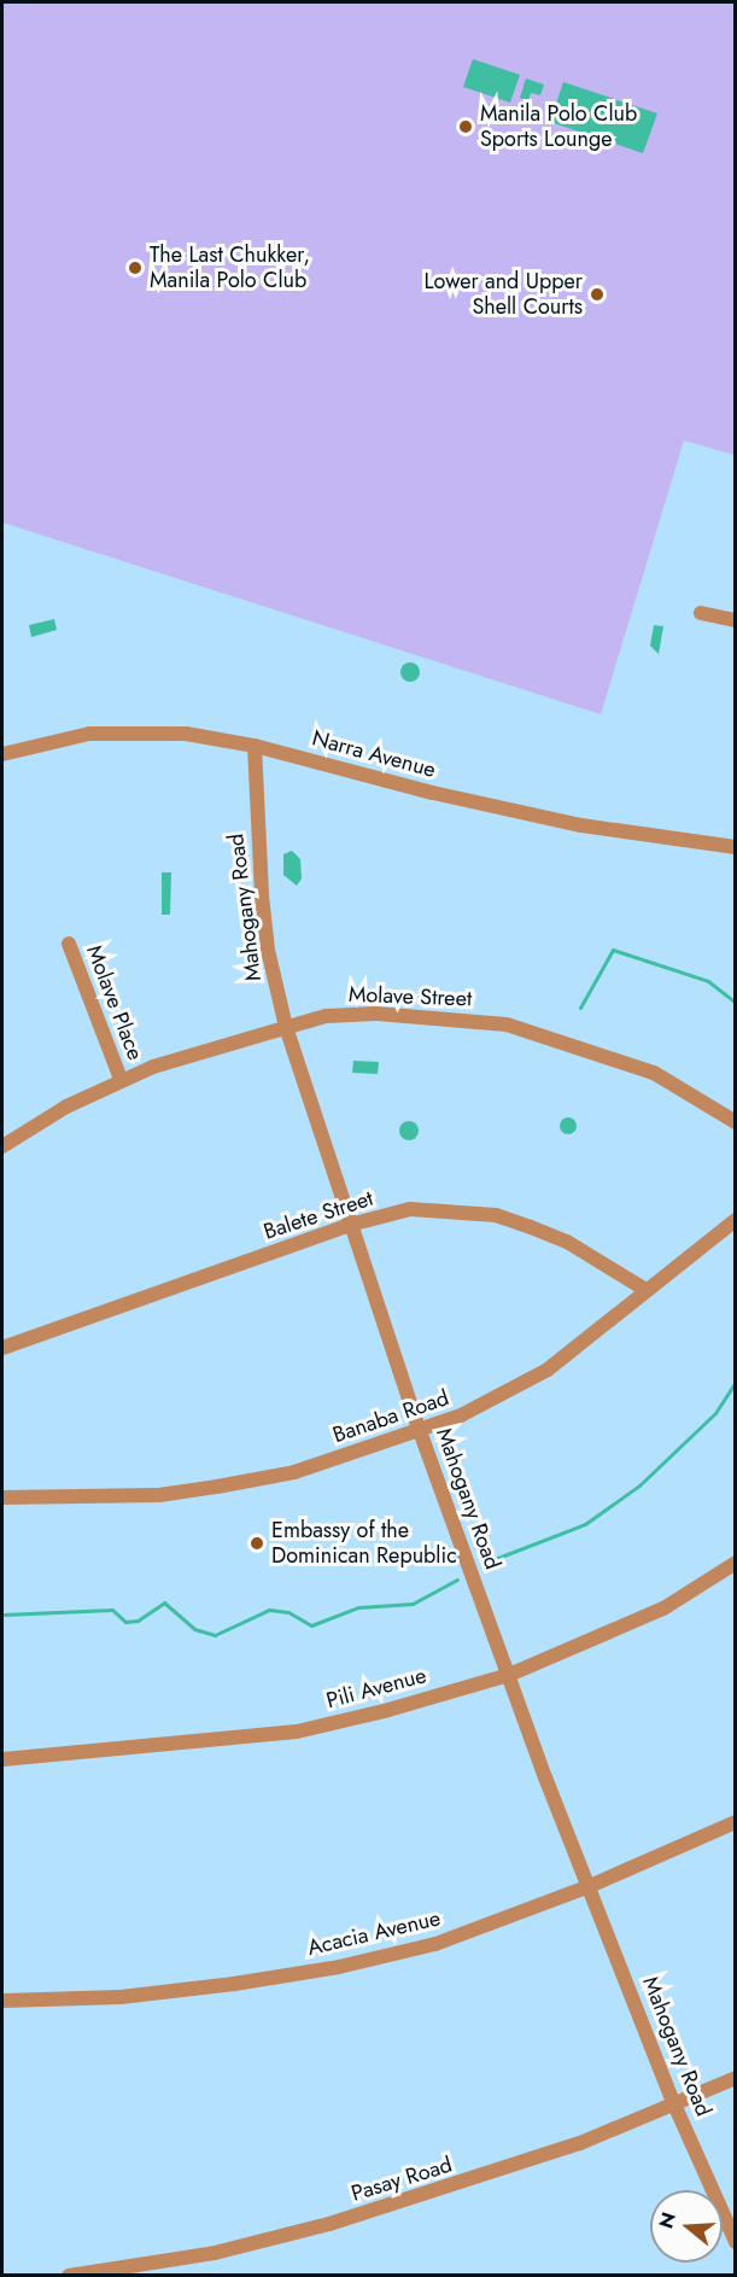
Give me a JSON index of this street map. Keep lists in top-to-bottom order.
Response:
{
  "streets": {
    "street": [
      "Narra Avenue",
      "Mahogany Road",
      "Molave Street",
      "Molave Place",
      "Balete Street",
      "Banaba Road",
      "Pili Avenue",
      "Acacia Avenue",
      "Pasay Road"
    ]
  },
  "crossings": [
    ["Narra Avenue", "Mahogany Road"],
    ["Mahogany Road", "Molave Street"],
    ["Mahogany Road", "Balete Street"],
    ["Mahogany Road", "Banaba Road"],
    ["Mahogany Road", "Pili Avenue"],
    ["Mahogany Road", "Acacia Avenue"],
    ["Mahogany Road", "Pasay Road"],
    ["Molave Street", "Molave Place"],
    ["Balete Street", "Banaba Road"]
  ],
  "places": [
    "Manila Polo Club Sports Lounge",
    "The Last Chukker, Manila Polo Club",
    "Lower and Upper Shell Courts",
    "Embassy of the Dominican Republic"
  ],
  "north": "left"
}
